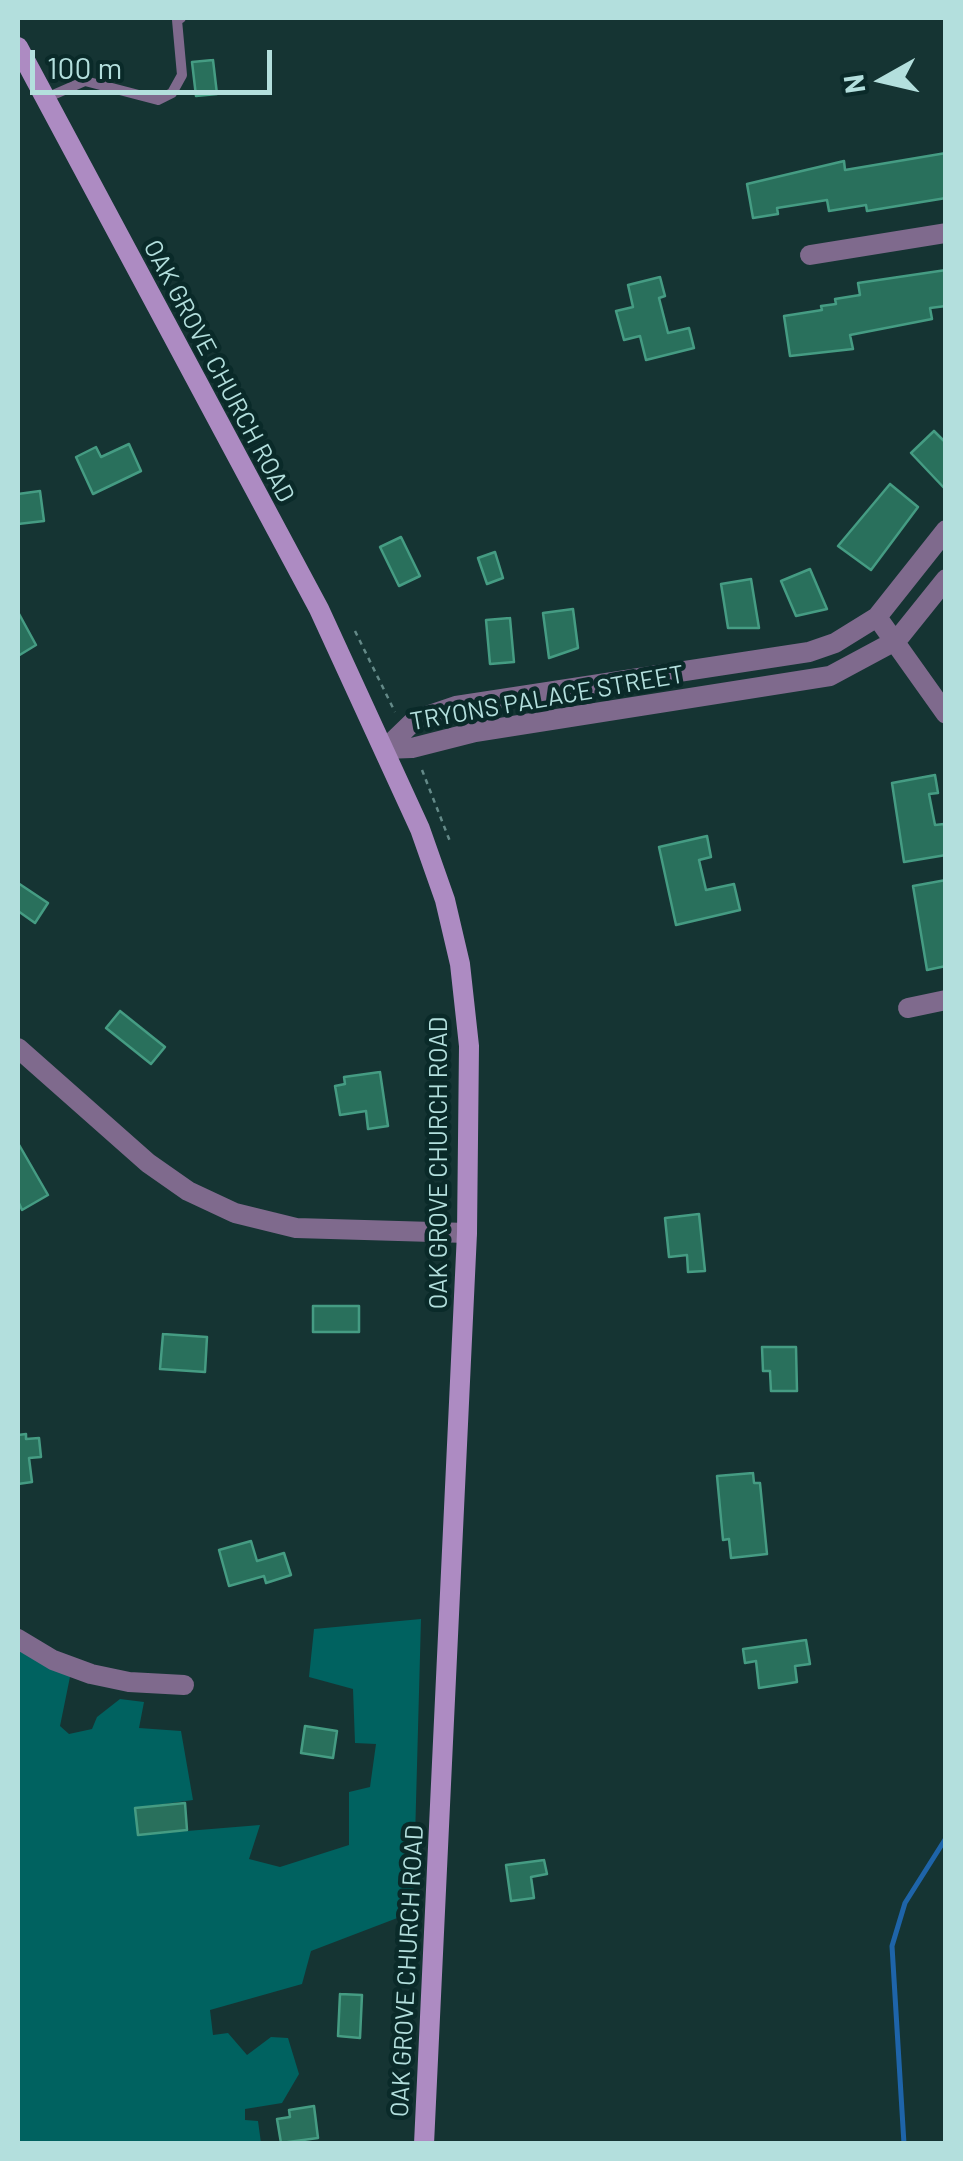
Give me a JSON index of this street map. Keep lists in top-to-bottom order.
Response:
{
  "streets": {
    "main road": ["OAK GROVE CHURCH ROAD"],
    "street": ["TRYONS PALACE STREET"]
  },
  "crossings": [
    ["OAK GROVE CHURCH ROAD", "TRYONS PALACE STREET"]
  ],
  "scale_bar": "100 m",
  "north": "left"
}
